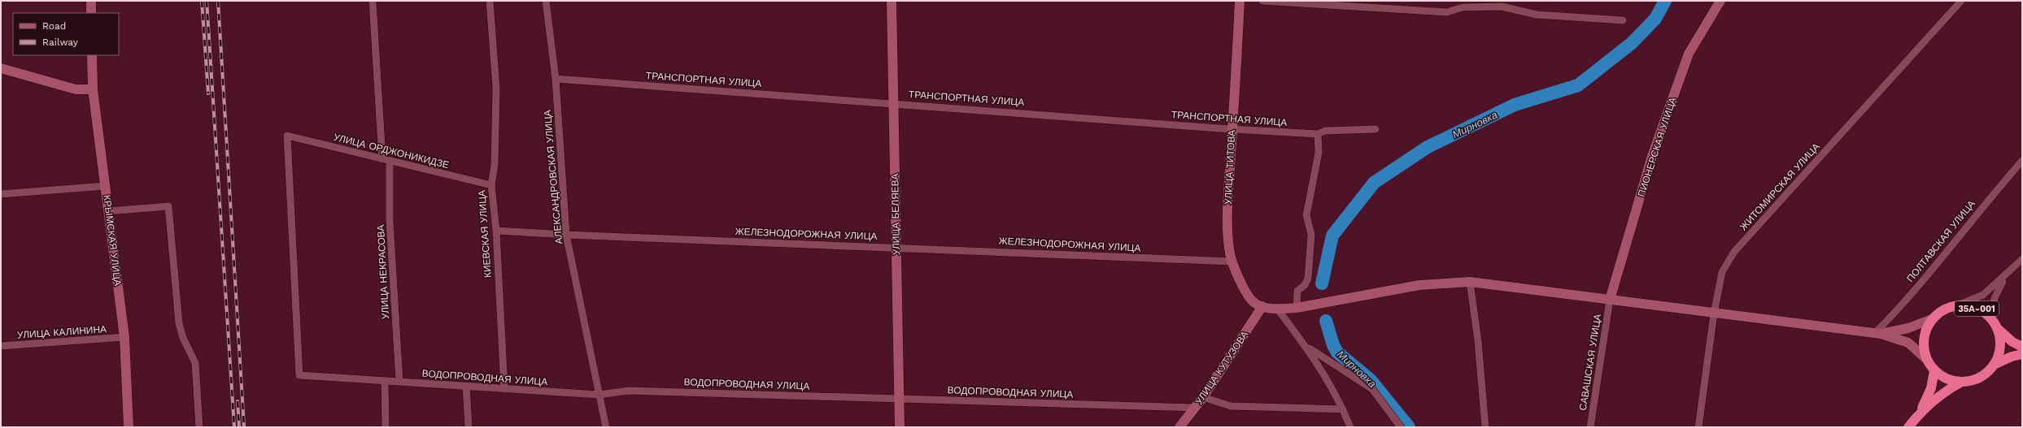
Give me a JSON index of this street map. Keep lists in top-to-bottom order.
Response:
{
  "streets": {
    "highway": ["35А-001"],
    "main road": [
      "ПИОНЕРСКАЯ УЛИЦА",
      "УЛИЦА ТИТОВА",
      "УЛИЦА БЕЛЯЕВА",
      "КРЫМСКАЯ УЛИЦА",
      "УЛИЦА КУТУЗОВА"
    ],
    "street": [
      "ТРАНСПОРТНАЯ УЛИЦА",
      "УЛИЦА ОРДЖОНИКИДЗЕ",
      "АЛЕКСАНДРОВСКАЯ УЛИЦА",
      "ЖИТОМИРСКАЯ УЛИЦА",
      "КИЕВСКАЯ УЛИЦА",
      "ЖЕЛЕЗНОДОРОЖНАЯ УЛИЦА",
      "ПОЛТАВСКАЯ УЛИЦА",
      "УЛИЦА НЕКРАСОВА",
      "УЛИЦА КАЛИНИНА",
      "САВАШСКАЯ УЛИЦА",
      "ВОДОПРОВОДНАЯ УЛИЦА"
    ]
  },
  "crossings": [
    ["ТРАНСПОРТНАЯ УЛИЦА", "УЛИЦА ТИТОВА"],
    ["ТРАНСПОРТНАЯ УЛИЦА", "АЛЕКСАНДРОВСКАЯ УЛИЦА"],
    ["ТРАНСПОРТНАЯ УЛИЦА", "УЛИЦА БЕЛЯЕВА"],
    ["ПИОНЕРСКАЯ УЛИЦА", "УЛИЦА ТИТОВА"],
    ["ПИОНЕРСКАЯ УЛИЦА", "САВАШСКАЯ УЛИЦА"],
    ["УЛИЦА ОРДЖОНИКИДЗЕ", "КИЕВСКАЯ УЛИЦА"],
    ["УЛИЦА ОРДЖОНИКИДЗЕ", "УЛИЦА НЕКРАСОВА"],
    ["УЛИЦА ОРДЖОНИКИДЗЕ", "ВОДОПРОВОДНАЯ УЛИЦА"],
    ["УЛИЦА ТИТОВА", "ЖИТОМИРСКАЯ УЛИЦА"],
    ["УЛИЦА ТИТОВА", "ЖЕЛЕЗНОДОРОЖНАЯ УЛИЦА"],
    ["УЛИЦА ТИТОВА", "ПОЛТАВСКАЯ УЛИЦА"],
    ["УЛИЦА ТИТОВА", "САВАШСКАЯ УЛИЦА"],
    ["УЛИЦА ТИТОВА", "УЛИЦА КУТУЗОВА"],
    ["АЛЕКСАНДРОВСКАЯ УЛИЦА", "ЖЕЛЕЗНОДОРОЖНАЯ УЛИЦА"],
    ["АЛЕКСАНДРОВСКАЯ УЛИЦА", "ВОДОПРОВОДНАЯ УЛИЦА"],
    ["УЛИЦА БЕЛЯЕВА", "ЖЕЛЕЗНОДОРОЖНАЯ УЛИЦА"],
    ["УЛИЦА БЕЛЯЕВА", "ВОДОПРОВОДНАЯ УЛИЦА"],
    ["КИЕВСКАЯ УЛИЦА", "ЖЕЛЕЗНОДОРОЖНАЯ УЛИЦА"],
    ["КИЕВСКАЯ УЛИЦА", "ВОДОПРОВОДНАЯ УЛИЦА"],
    ["КРЫМСКАЯ УЛИЦА", "УЛИЦА КАЛИНИНА"],
    ["УЛИЦА НЕКРАСОВА", "ВОДОПРОВОДНАЯ УЛИЦА"],
    ["УЛИЦА КУТУЗОВА", "ВОДОПРОВОДНАЯ УЛИЦА"]
  ],
  "water": ["Мирновка"],
  "legend": ["Road", "Railway"]
}
